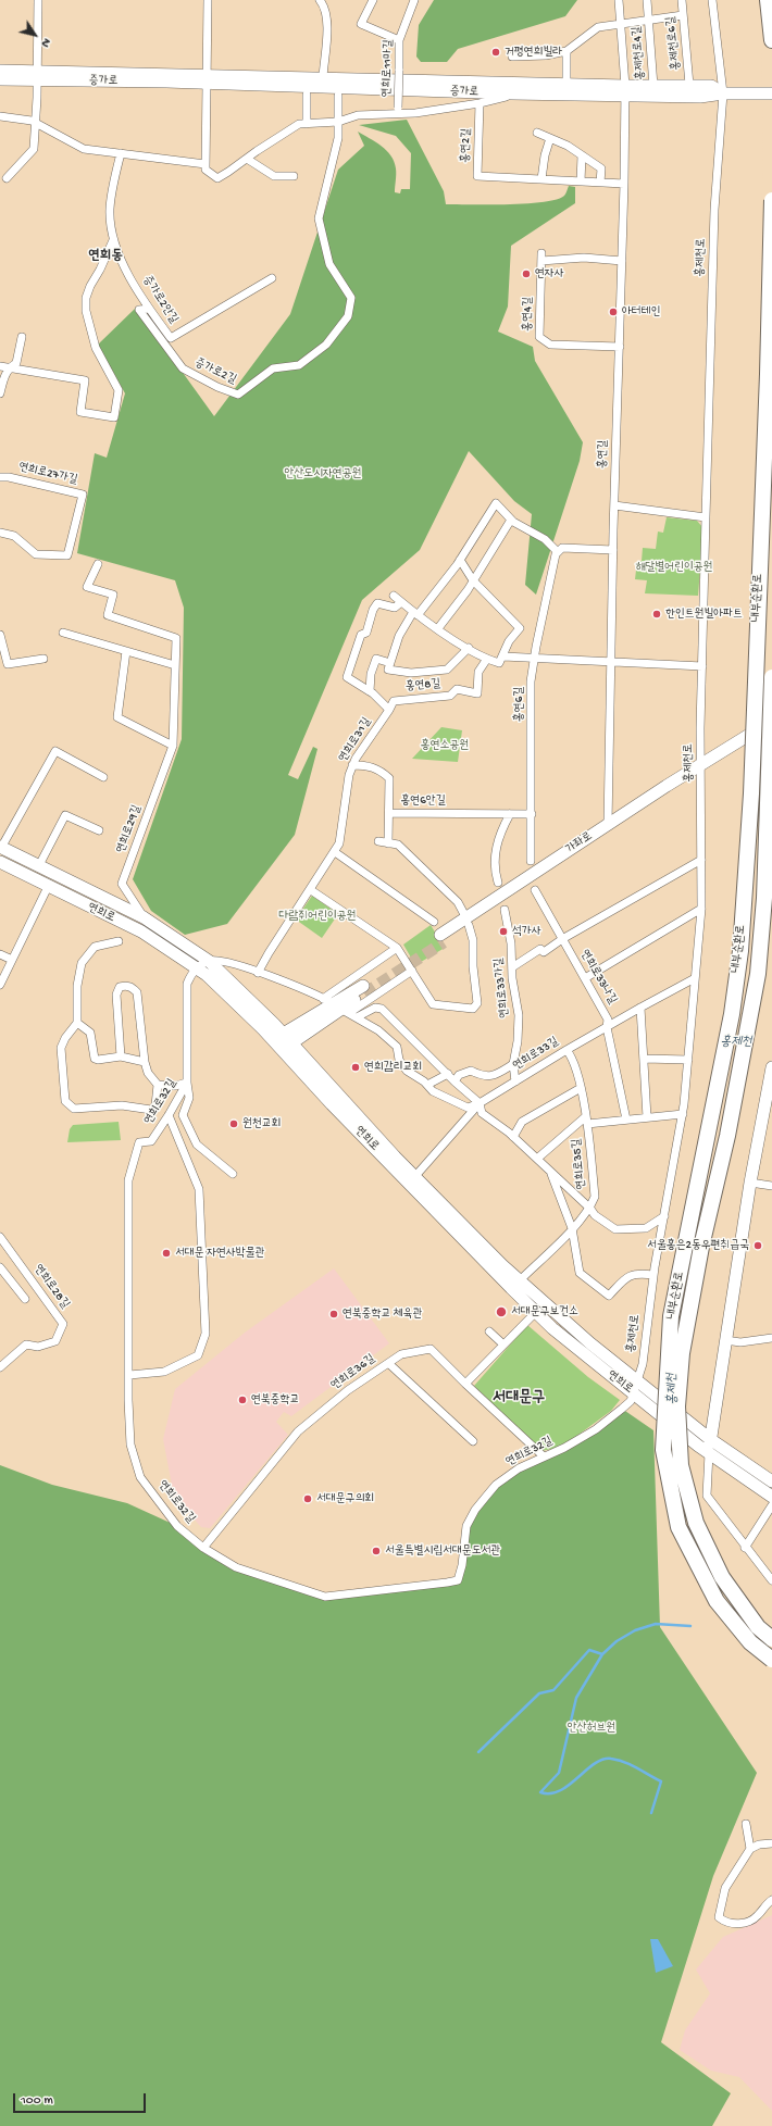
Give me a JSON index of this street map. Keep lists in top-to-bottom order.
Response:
{
  "streets": {
    "highway": ["내부순환로"],
    "main road": ["증가로", "가좌로", "연희로"],
    "street": [
      "홍제천로6길",
      "홍제천로4길",
      "연희로11마길",
      "홍연2길",
      "홍제천로",
      "증가로2안길",
      "홍연4길",
      "증가로2길",
      "홍연길",
      "연희로27가길",
      "홍연8길",
      "홍연6길",
      "연희로31길",
      "홍연6안길",
      "연희로29길",
      "연희로33나길",
      "연희로33가길",
      "연희로33길",
      "연희로32길",
      "연희로35길",
      "연희로28길",
      "연희로36길"
    ]
  },
  "crossings": [
    ["홍제천로6길", "홍제천로4길"],
    ["홍제천로6길", "증가로"],
    ["홍제천로4길", "증가로"],
    ["홍제천로4길", "홍연길"],
    ["증가로", "홍제천로"],
    ["증가로", "홍연길"],
    ["홍연2길", "홍연길"],
    ["홍제천로", "가좌로"],
    ["홍제천로", "연희로"],
    ["홍제천로", "연희로33길"],
    ["홍제천로", "연희로32길"],
    ["증가로2안길", "증가로2길"],
    ["홍연4길", "홍연길"],
    ["홍연길", "가좌로"],
    ["홍연8길", "연희로31길"],
    ["홍연6길", "홍연6안길"],
    ["연희로31길", "홍연6안길"],
    ["연희로29길", "연희로"],
    ["연희로", "연희로33길"],
    ["연희로", "연희로32길"],
    ["연희로33나길", "연희로33길"],
    ["연희로33가길", "연희로33길"],
    ["연희로33길", "연희로35길"],
    ["연희로32길", "연희로36길"]
  ],
  "districts": ["연희동", "서대문구"],
  "water": ["홍제천"],
  "parks": [
    "안산도시자연공원",
    "해달별어린이공원",
    "홍연소공원",
    "다람쥐어린이공원",
    "안산허브원"
  ],
  "places": [
    "거평연희빌라",
    "연자사",
    "아터테인",
    "한인트원빌아파트",
    "석가사",
    "연희감리교회",
    "원천교회",
    "서울홍은2동우편취급국",
    "서대문 자연사박물관",
    "서대문구보건소",
    "연북중학교 체육관",
    "연북중학교",
    "서대문구의회",
    "서울특별시립서대문도서관"
  ],
  "scale_bar": "100 m",
  "north": "bottom right"
}
